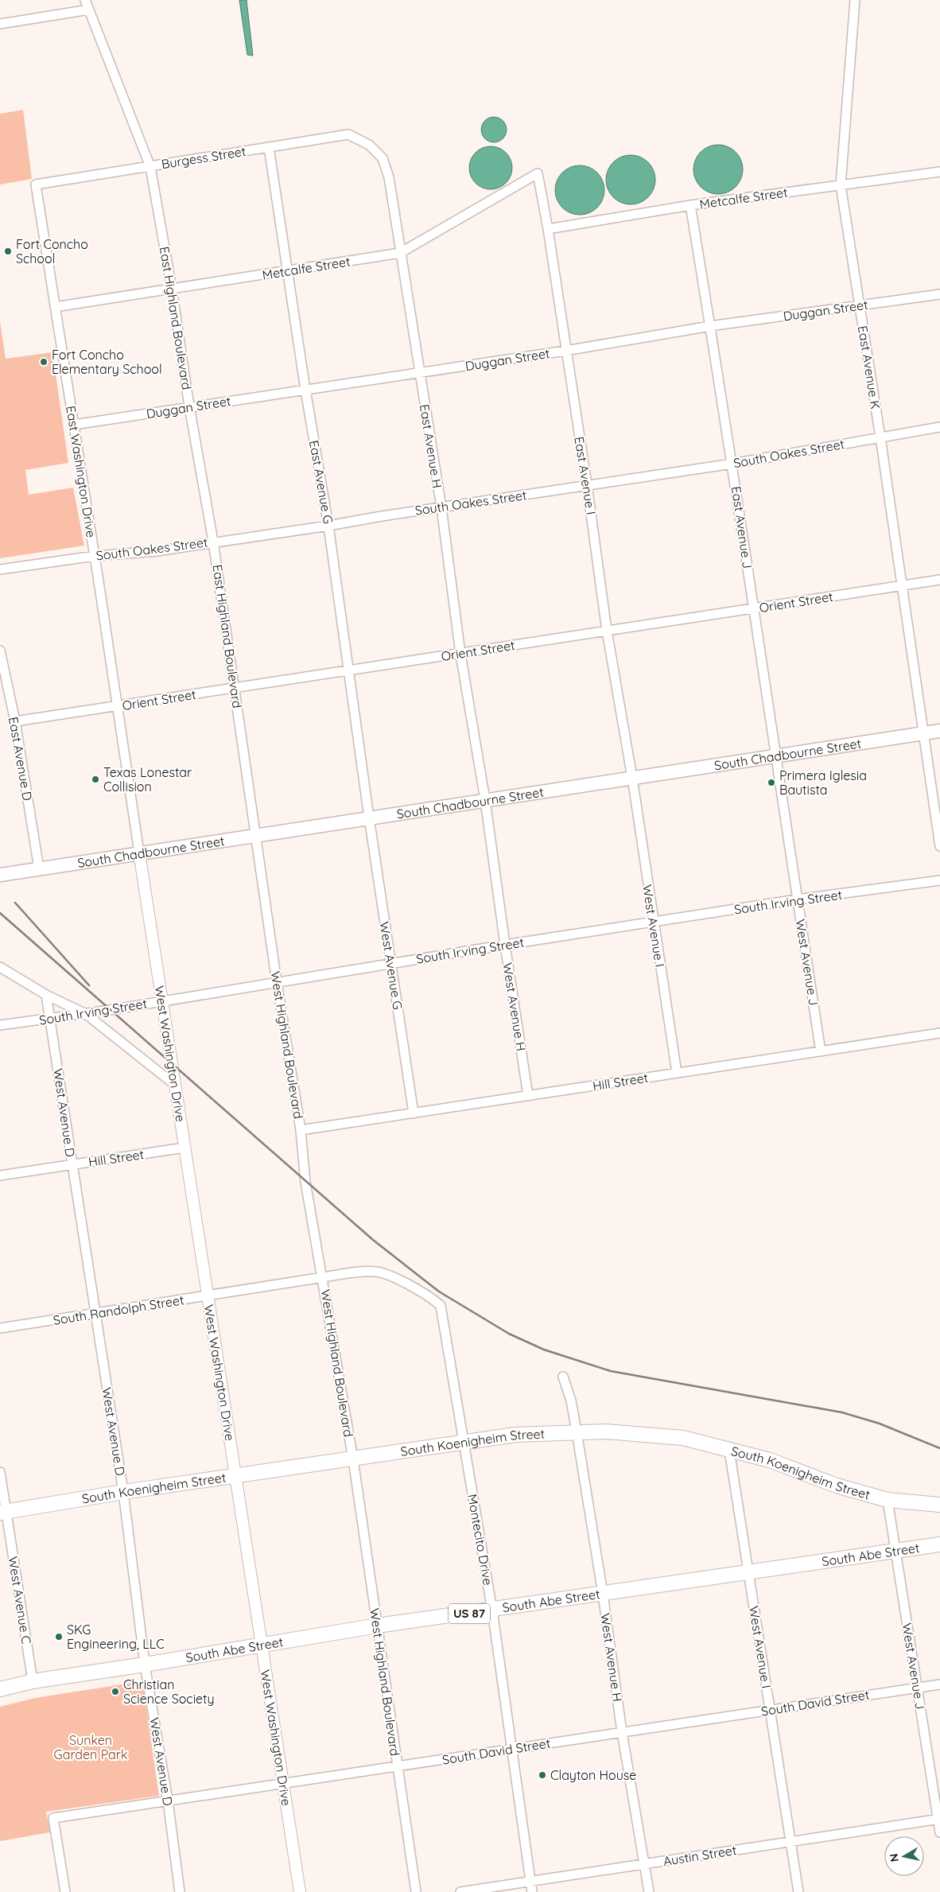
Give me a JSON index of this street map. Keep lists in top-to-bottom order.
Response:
{
  "streets": {
    "main road": [
      "South Chadbourne Street",
      "South Koenigheim Street",
      "South Abe Street",
      "US 87"
    ],
    "street": [
      "Burgess Street",
      "Metcalfe Street",
      "Duggan Street",
      "East Highland Boulevard",
      "East Avenue K",
      "East Avenue H",
      "South Oakes Street",
      "East Washington Drive",
      "East Avenue I",
      "East Avenue G",
      "East Avenue J",
      "Orient Street",
      "East Avenue D",
      "South Irving Street",
      "West Avenue I",
      "West Avenue J",
      "West Avenue G",
      "West Avenue H",
      "West Highland Boulevard",
      "West Washington Drive",
      "Hill Street",
      "West Avenue D",
      "South Randolph Street",
      "Montecito Drive",
      "West Avenue C",
      "South David Street",
      "Austin Street"
    ]
  },
  "crossings": [
    ["Burgess Street", "East Highland Boulevard"],
    ["Burgess Street", "East Avenue H"],
    ["Burgess Street", "East Washington Drive"],
    ["Burgess Street", "East Avenue G"],
    ["Metcalfe Street", "East Highland Boulevard"],
    ["Metcalfe Street", "East Avenue K"],
    ["Metcalfe Street", "East Avenue H"],
    ["Metcalfe Street", "East Washington Drive"],
    ["Metcalfe Street", "East Avenue I"],
    ["Metcalfe Street", "East Avenue G"],
    ["Metcalfe Street", "East Avenue J"],
    ["Duggan Street", "East Highland Boulevard"],
    ["Duggan Street", "East Avenue K"],
    ["Duggan Street", "East Avenue H"],
    ["Duggan Street", "East Washington Drive"],
    ["Duggan Street", "East Avenue I"],
    ["Duggan Street", "East Avenue G"],
    ["Duggan Street", "East Avenue J"],
    ["East Highland Boulevard", "South Oakes Street"],
    ["East Highland Boulevard", "Orient Street"],
    ["East Highland Boulevard", "South Chadbourne Street"],
    ["East Highland Boulevard", "West Highland Boulevard"],
    ["East Avenue K", "South Oakes Street"],
    ["East Avenue K", "Orient Street"],
    ["East Avenue K", "South Chadbourne Street"],
    ["East Avenue H", "South Oakes Street"],
    ["East Avenue H", "Orient Street"],
    ["East Avenue H", "South Chadbourne Street"],
    ["East Avenue H", "West Avenue H"],
    ["South Oakes Street", "East Washington Drive"],
    ["South Oakes Street", "East Avenue I"],
    ["South Oakes Street", "East Avenue G"],
    ["South Oakes Street", "East Avenue J"],
    ["East Washington Drive", "Orient Street"],
    ["East Washington Drive", "South Chadbourne Street"],
    ["East Washington Drive", "West Washington Drive"],
    ["East Avenue I", "Orient Street"],
    ["East Avenue I", "South Chadbourne Street"],
    ["East Avenue I", "West Avenue I"],
    ["East Avenue G", "Orient Street"],
    ["East Avenue G", "South Chadbourne Street"],
    ["East Avenue G", "West Avenue G"],
    ["East Avenue J", "Orient Street"],
    ["East Avenue J", "South Chadbourne Street"],
    ["East Avenue J", "West Avenue J"],
    ["Orient Street", "East Avenue D"],
    ["South Chadbourne Street", "East Avenue D"],
    ["South Chadbourne Street", "West Avenue I"],
    ["South Chadbourne Street", "West Avenue J"],
    ["South Chadbourne Street", "West Avenue G"],
    ["South Chadbourne Street", "West Avenue H"],
    ["South Chadbourne Street", "West Highland Boulevard"],
    ["South Chadbourne Street", "West Washington Drive"],
    ["South Irving Street", "West Avenue I"],
    ["South Irving Street", "West Avenue J"],
    ["South Irving Street", "West Avenue G"],
    ["South Irving Street", "West Avenue H"],
    ["South Irving Street", "West Highland Boulevard"],
    ["South Irving Street", "West Washington Drive"],
    ["South Irving Street", "West Avenue D"],
    ["West Avenue I", "Hill Street"],
    ["West Avenue I", "South Koenigheim Street"],
    ["West Avenue I", "South Abe Street"],
    ["West Avenue I", "South David Street"],
    ["West Avenue I", "Austin Street"],
    ["West Avenue J", "Hill Street"],
    ["West Avenue J", "South Koenigheim Street"],
    ["West Avenue J", "South Abe Street"],
    ["West Avenue J", "South David Street"],
    ["West Avenue J", "Austin Street"],
    ["West Avenue G", "Hill Street"],
    ["West Avenue H", "Hill Street"],
    ["West Avenue H", "South Koenigheim Street"],
    ["West Avenue H", "South Abe Street"],
    ["West Avenue H", "South David Street"],
    ["West Avenue H", "Austin Street"],
    ["West Highland Boulevard", "Hill Street"],
    ["West Highland Boulevard", "South Randolph Street"],
    ["West Highland Boulevard", "South Koenigheim Street"],
    ["West Highland Boulevard", "South Abe Street"],
    ["West Highland Boulevard", "South David Street"],
    ["West Washington Drive", "Hill Street"],
    ["West Washington Drive", "South Randolph Street"],
    ["West Washington Drive", "South Koenigheim Street"],
    ["West Washington Drive", "South Abe Street"],
    ["West Washington Drive", "South David Street"],
    ["Hill Street", "West Avenue D"],
    ["West Avenue D", "South Randolph Street"],
    ["West Avenue D", "South Koenigheim Street"],
    ["West Avenue D", "South Abe Street"],
    ["West Avenue D", "South David Street"],
    ["South Randolph Street", "Montecito Drive"],
    ["South Koenigheim Street", "Montecito Drive"],
    ["South Koenigheim Street", "West Avenue C"],
    ["Montecito Drive", "South Abe Street"],
    ["Montecito Drive", "South David Street"],
    ["Montecito Drive", "Austin Street"],
    ["South Abe Street", "West Avenue C"]
  ],
  "parks": ["Sunken Garden Park"],
  "places": [
    "Fort Concho School",
    "Fort Concho Elementary School",
    "Texas Lonestar Collision",
    "Primera Iglesia Bautista",
    "SKG Engineering, LLC",
    "Christian Science Society",
    "Clayton House"
  ],
  "north": "left"
}
